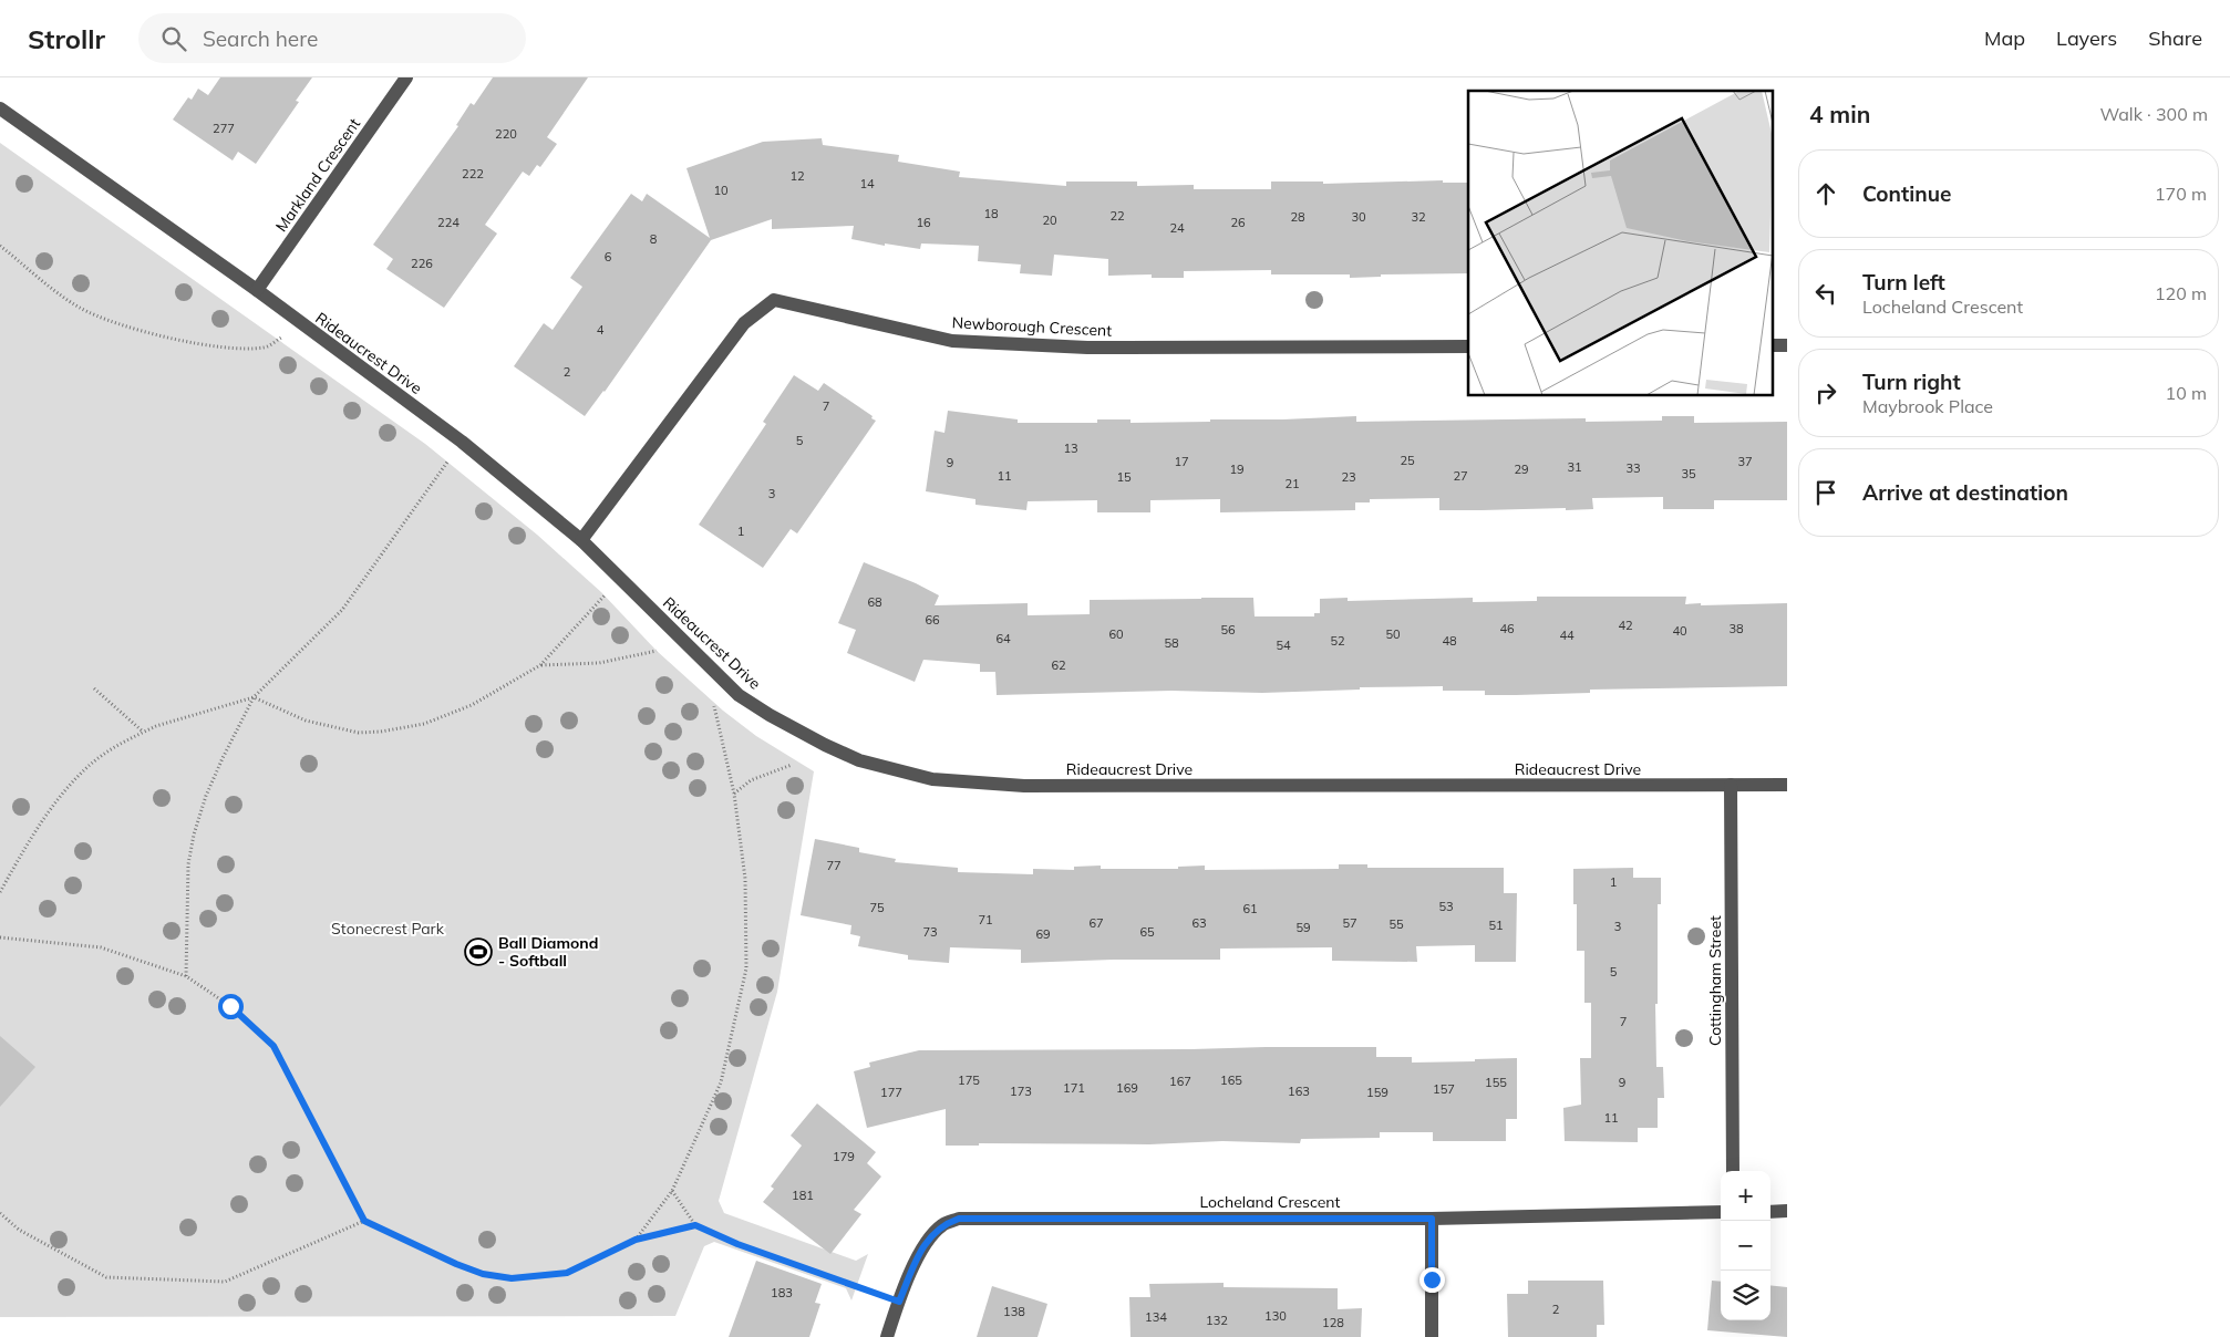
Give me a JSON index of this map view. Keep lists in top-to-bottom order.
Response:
{
  "streets": {
    "street": [
      "Markland Crescent",
      "Newborough Crescent",
      "Rideaucrest Drive",
      "Cottingham Street",
      "Locheland Crescent"
    ]
  },
  "crossings": [
    ["Markland Crescent", "Rideaucrest Drive"],
    ["Newborough Crescent", "Rideaucrest Drive"],
    ["Rideaucrest Drive", "Cottingham Street"]
  ],
  "parks": ["Stonecrest Park"],
  "places": {
    "sports": ["Ball Diamond - Softball"]
  },
  "house_numbers": [
    "277",
    "220",
    "222",
    "12",
    "14",
    "10",
    "18",
    "22",
    "28",
    "30",
    "32",
    "20",
    "224",
    "16",
    "26",
    "24",
    "8",
    "6",
    "226",
    "4",
    "2",
    "7",
    "5",
    "13",
    "25",
    "17",
    "37",
    "9",
    "31",
    "33",
    "19",
    "29",
    "35",
    "11",
    "27",
    "15",
    "23",
    "21",
    "3",
    "1",
    "68",
    "66",
    "42",
    "46",
    "38",
    "56",
    "40",
    "60",
    "50",
    "44",
    "64",
    "52",
    "48",
    "58",
    "54",
    "62",
    "77",
    "1",
    "53",
    "75",
    "61",
    "71",
    "67",
    "63",
    "57",
    "55",
    "51",
    "3",
    "59",
    "73",
    "65",
    "69",
    "5",
    "7",
    "175",
    "165",
    "167",
    "155",
    "9",
    "171",
    "169",
    "157",
    "173",
    "163",
    "177",
    "159",
    "11",
    "179",
    "181",
    "183",
    "2",
    "138",
    "130",
    "134",
    "132",
    "128"
  ],
  "page": {
    "header": "Strollr",
    "search": "Search here",
    "nav": ["Map", "Layers", "Share"],
    "heading": ["4 min", "Walk · 300 m"],
    "list": [
      ["Continue", "170 m"],
      ["Turn left", "Locheland Crescent", "120 m"],
      ["Turn right", "Maybrook Place", "10 m"],
      "Arrive at destination"
    ],
    "map_buttons": ["+", "−"]
  }
}
